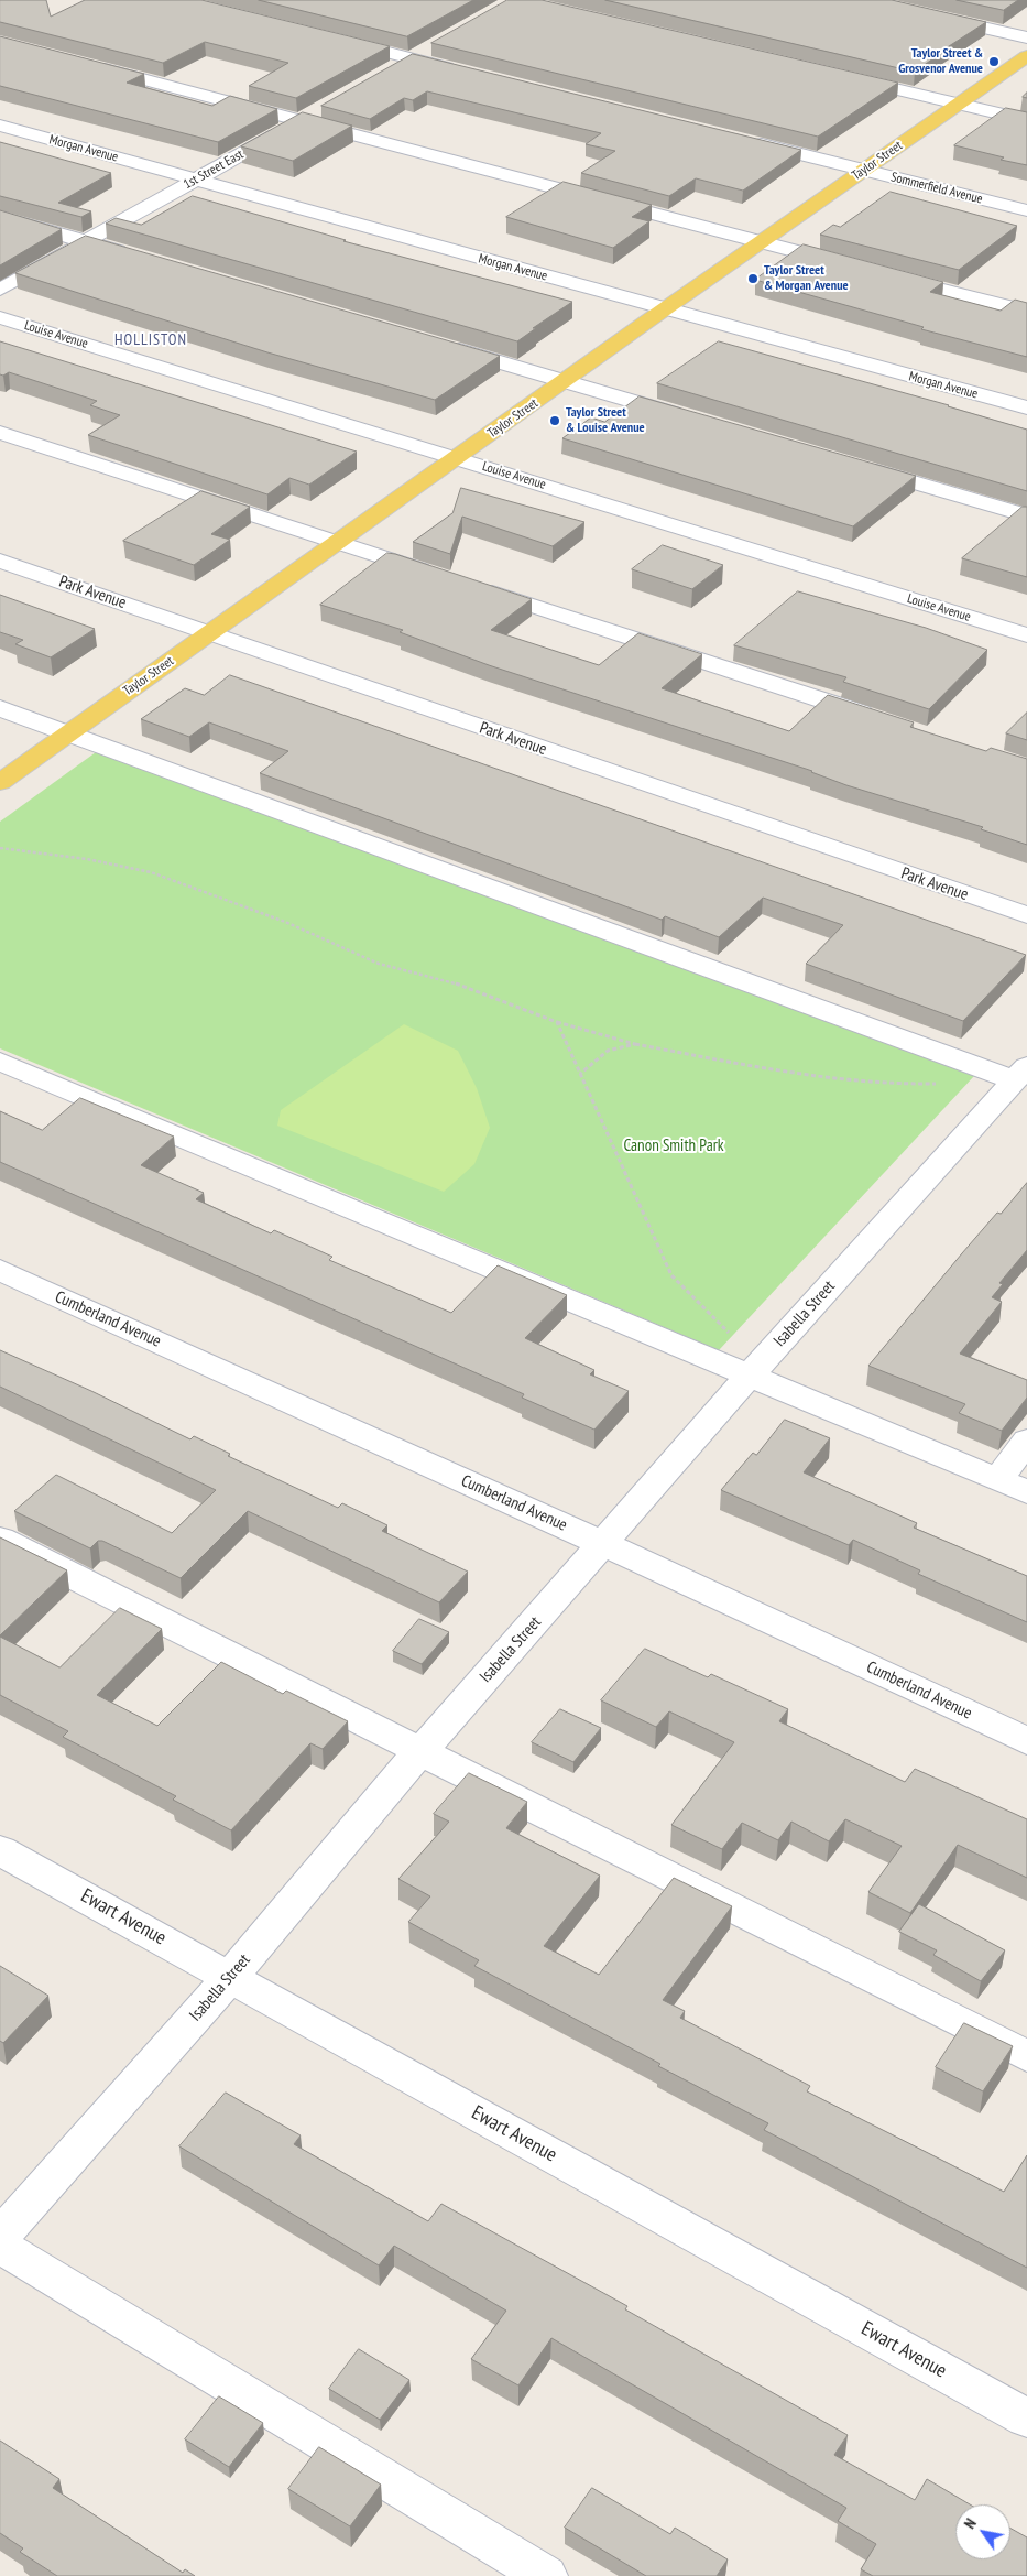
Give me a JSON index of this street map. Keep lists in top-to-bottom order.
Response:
{
  "streets": {
    "main road": ["Taylor Street"],
    "street": [
      "Morgan Avenue",
      "1st Street East",
      "Sommerfield Avenue",
      "Louise Avenue",
      "Park Avenue",
      "Isabella Street",
      "Cumberland Avenue",
      "Ewart Avenue"
    ]
  },
  "crossings": [
    ["Morgan Avenue", "Taylor Street"],
    ["Morgan Avenue", "1st Street East"],
    ["Taylor Street", "Sommerfield Avenue"],
    ["Taylor Street", "Louise Avenue"],
    ["Taylor Street", "Park Avenue"],
    ["Isabella Street", "Cumberland Avenue"],
    ["Isabella Street", "Ewart Avenue"]
  ],
  "districts": ["HOLLISTON"],
  "parks": ["Canon Smith Park"],
  "places": ["Taylor Street & Grosvenor Avenue", "Taylor Street & Morgan Avenue", "Taylor Street & Louise Avenue"],
  "north": "top left"
}
